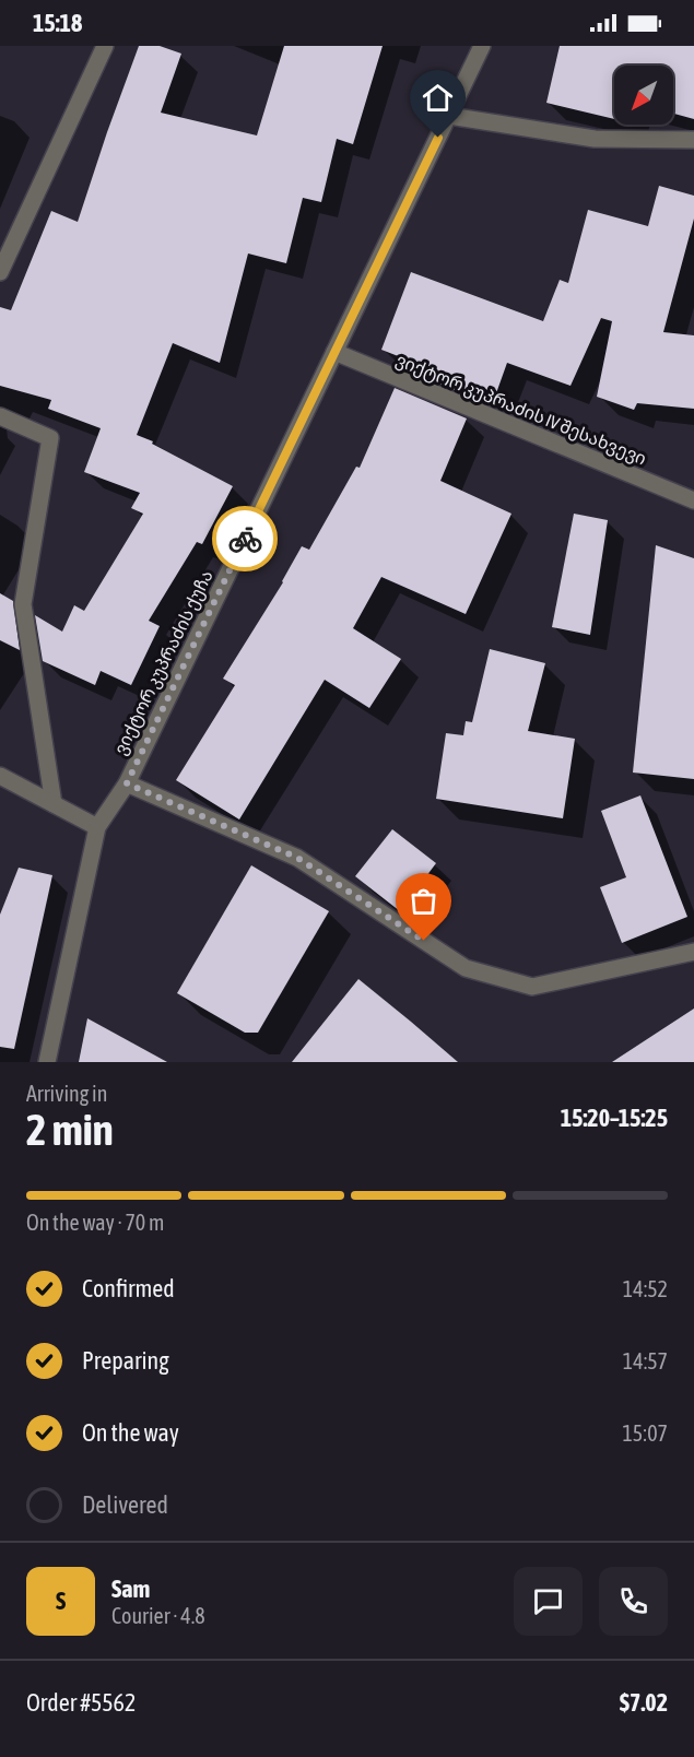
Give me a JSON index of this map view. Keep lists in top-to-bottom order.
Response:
{
  "streets": {
    "street": ["ვიქტორ კუპრაძის IV შესახვევი", "ვიქტორ კუპრაძის ქუჩა"]
  },
  "crossings": [
    ["ვიქტორ კუპრაძის IV შესახვევი", "ვიქტორ კუპრაძის ქუჩა"]
  ],
  "north": "bottom left",
  "page": {
    "status": "15:18",
    "heading": ["2 min", "Arriving in", "15:20–15:25"],
    "panel": [
      "Sam",
      "Courier · 4.8",
      "Order #5562",
      "$7.02"
    ],
    "bar": "On the way · 70 m",
    "list": [
      ["Confirmed", "14:52"],
      ["Preparing", "14:57"],
      ["On the way", "15:07"],
      "Delivered"
    ],
    "round": "S"
  }
}
